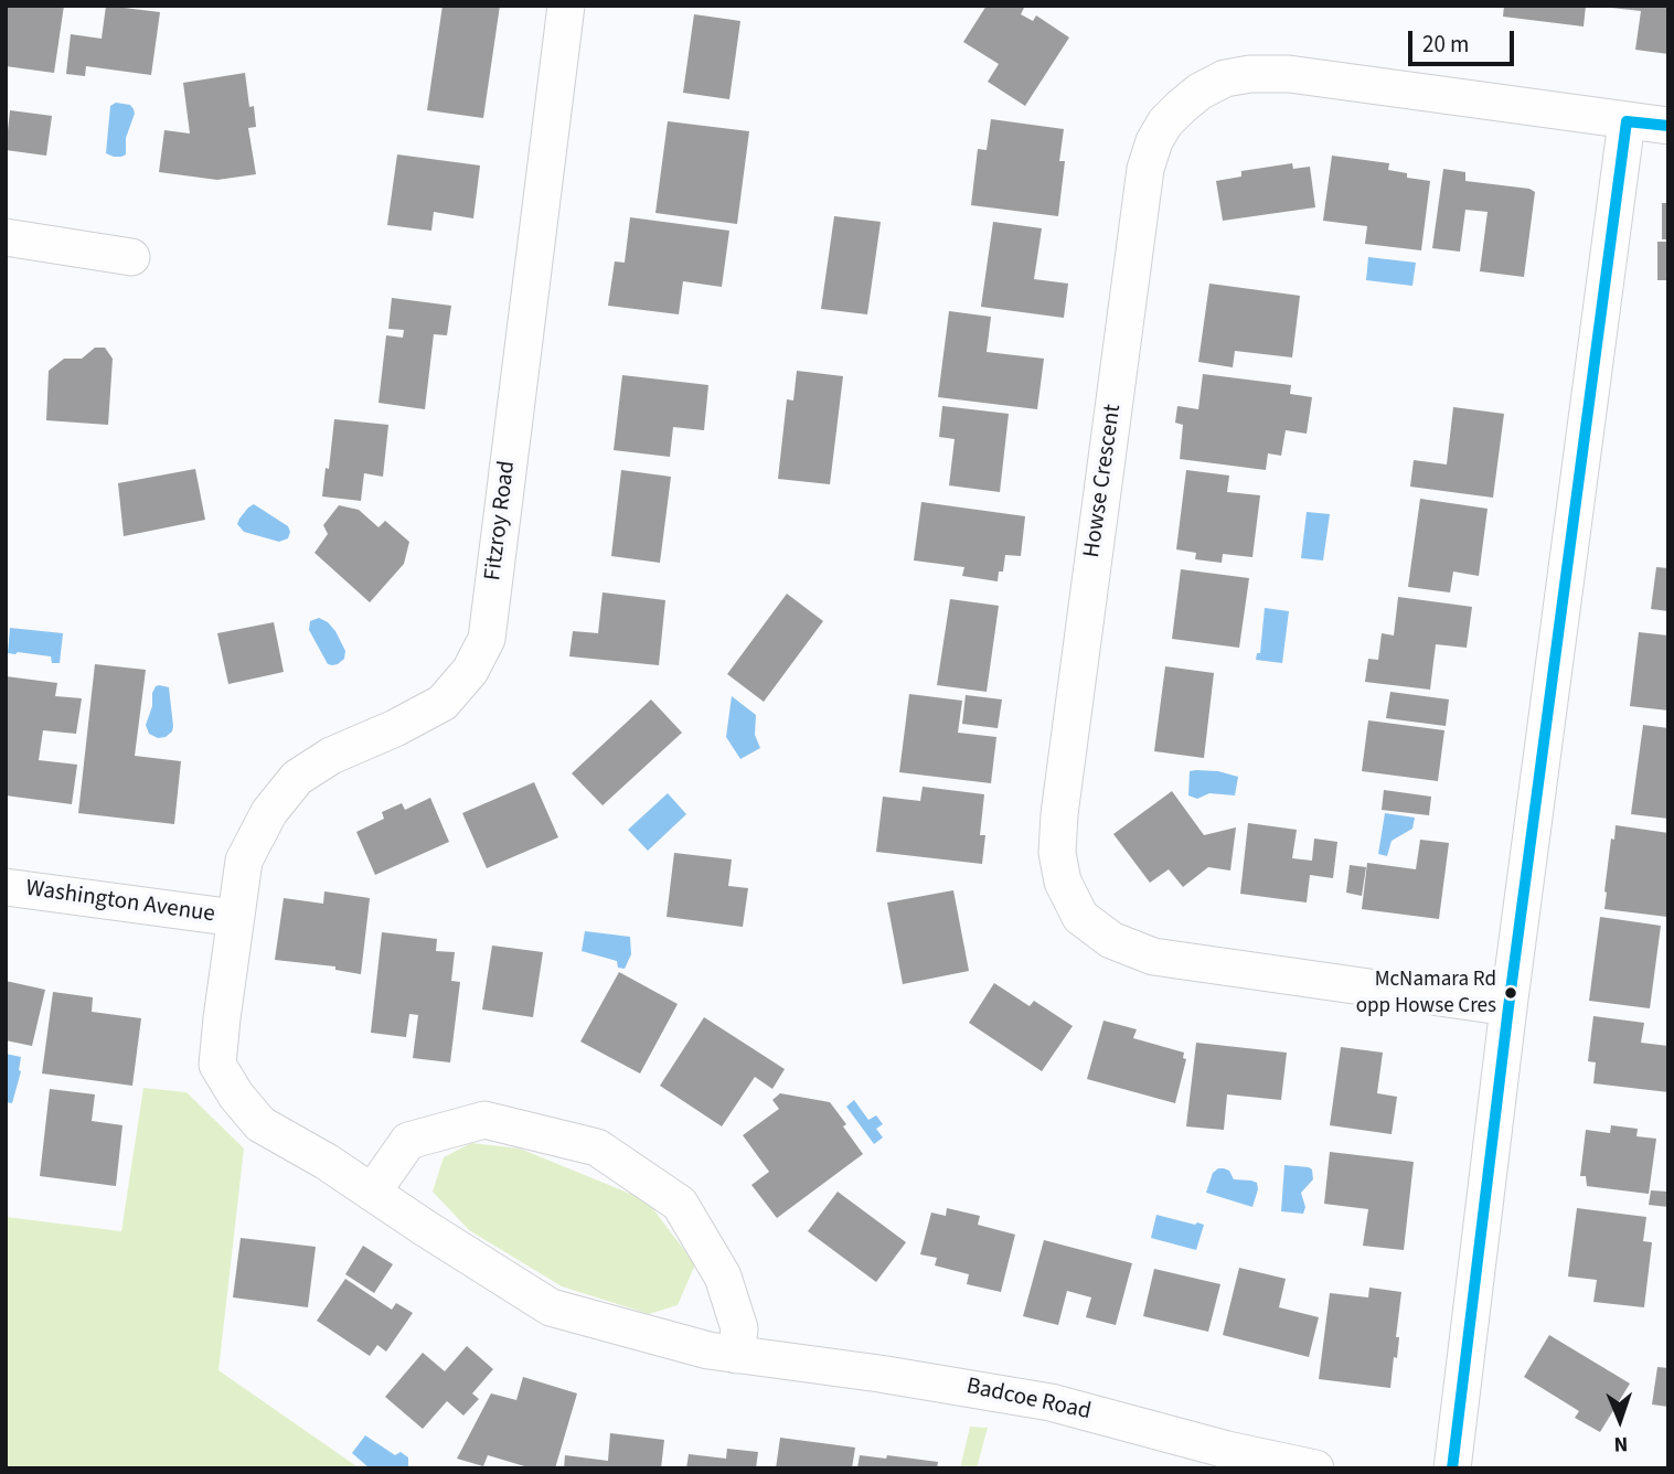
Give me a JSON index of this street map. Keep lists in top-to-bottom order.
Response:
{
  "streets": {
    "street": [
      "Howse Crescent",
      "Fitzroy Road",
      "Washington Avenue",
      "Badcoe Road"
    ]
  },
  "crossings": [
    ["Fitzroy Road", "Washington Avenue"],
    ["Fitzroy Road", "Badcoe Road"]
  ],
  "places": ["McNamara Rd opp Howse Cres"],
  "scale_bar": "20 m",
  "north": "bottom"
}
